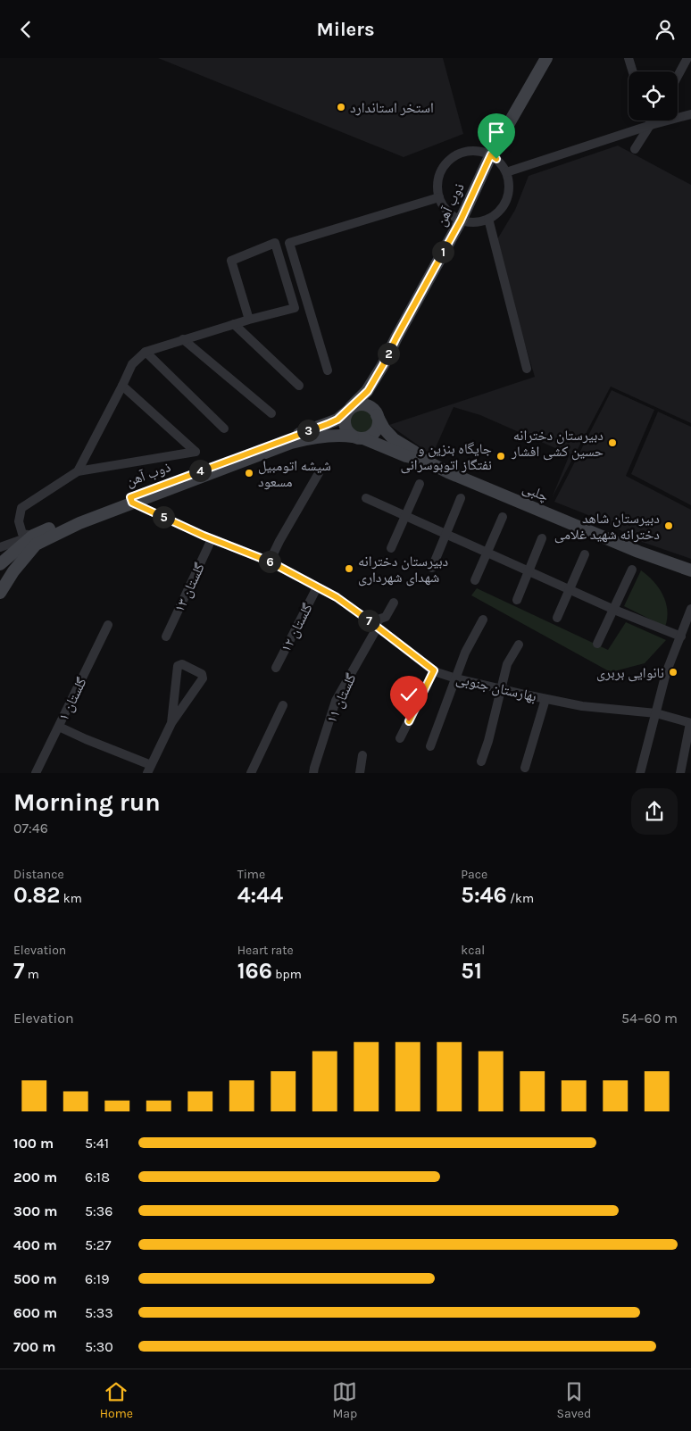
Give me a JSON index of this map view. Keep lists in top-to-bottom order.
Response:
{
  "streets": {
    "main road": ["ذوب آهن", "چلبی"],
    "street": [
      "گلستان ۱۳",
      "گلستان ۱۲",
      "بهارستان جنوبی",
      "گلستان ۱۱",
      "گلستان ۱"
    ]
  },
  "crossings": [
    ["ذوب آهن", "بهارستان جنوبی"],
    ["گلستان ۱۳", "بهارستان جنوبی"],
    ["گلستان ۱۲", "بهارستان جنوبی"],
    ["بهارستان جنوبی", "گلستان ۱۱"]
  ],
  "places": [
    "استخر استاندارد",
    "دبیرستان دخترانه حسین کشی افشار",
    "جایگاه بنزین و نفتگاز اتوبوسرانی",
    "شیشه اتومبیل مسعود",
    "دبیرستان شاهد دخترانه شهید غلامی",
    "دبیرستان دخترانه شهدای شهرداری",
    "نانوایی بربری"
  ],
  "page": {
    "header": "Milers",
    "pins": [
      "1",
      "2",
      "3",
      "4",
      "5",
      "6",
      "7"
    ],
    "heading": ["Morning run", "07:46"],
    "stats": [
      ["Distance", "0.82 km"],
      ["Time", "4:44"],
      ["Pace", "5:46 /km"],
      ["Elevation", "7 m"],
      ["Heart rate", "166 bpm"],
      ["kcal", "51"]
    ],
    "chart": ["Elevation", "54–60 m"],
    "list": [
      {
        "name": "100 m",
        "note": "5:41"
      },
      {
        "name": "200 m",
        "note": "6:18"
      },
      {
        "name": "300 m",
        "note": "5:36"
      },
      {
        "name": "400 m",
        "note": "5:27"
      },
      {
        "name": "500 m",
        "note": "6:19"
      },
      {
        "name": "600 m",
        "note": "5:33"
      },
      {
        "name": "700 m",
        "note": "5:30"
      }
    ],
    "tabs": ["Home", "Map", "Saved"]
  }
}
